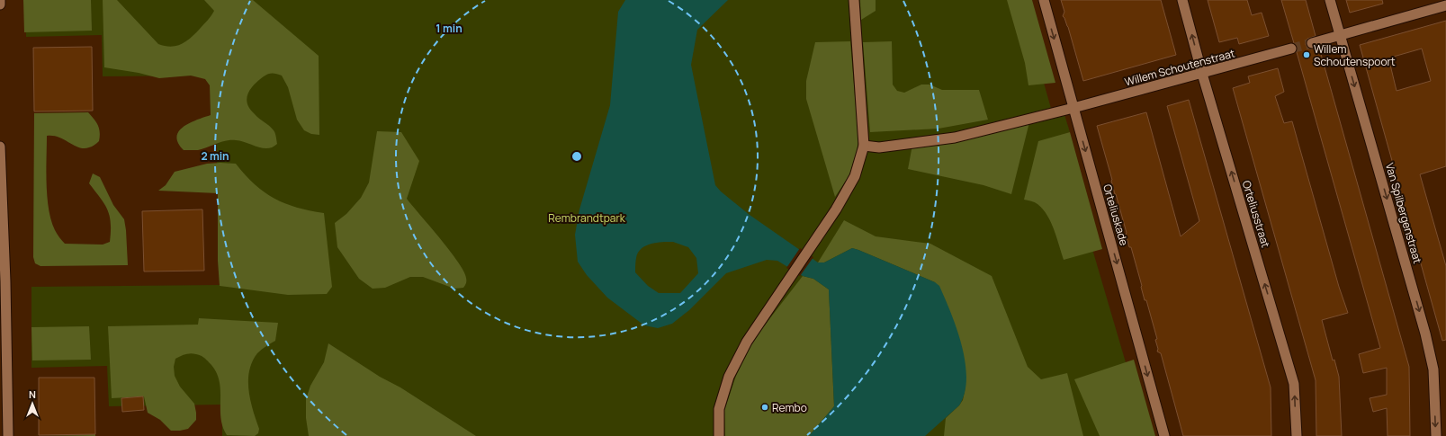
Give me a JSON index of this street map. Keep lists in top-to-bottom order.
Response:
{
  "streets": {
    "street": [
      "Willem Schoutenstraat",
      "Van Spilbergenstraat",
      "Orteliusstraat",
      "Orteliuskade"
    ]
  },
  "crossings": [
    ["Willem Schoutenstraat", "Orteliusstraat"],
    ["Willem Schoutenstraat", "Orteliuskade"]
  ],
  "one_way": ["Van Spilbergenstraat", "Orteliusstraat", "Orteliuskade"],
  "parks": ["Rembrandtpark"],
  "places": ["Willem Schoutenspoort", "Rembo"],
  "north": "top",
  "rings": ["1 min", "2 min"]
}
